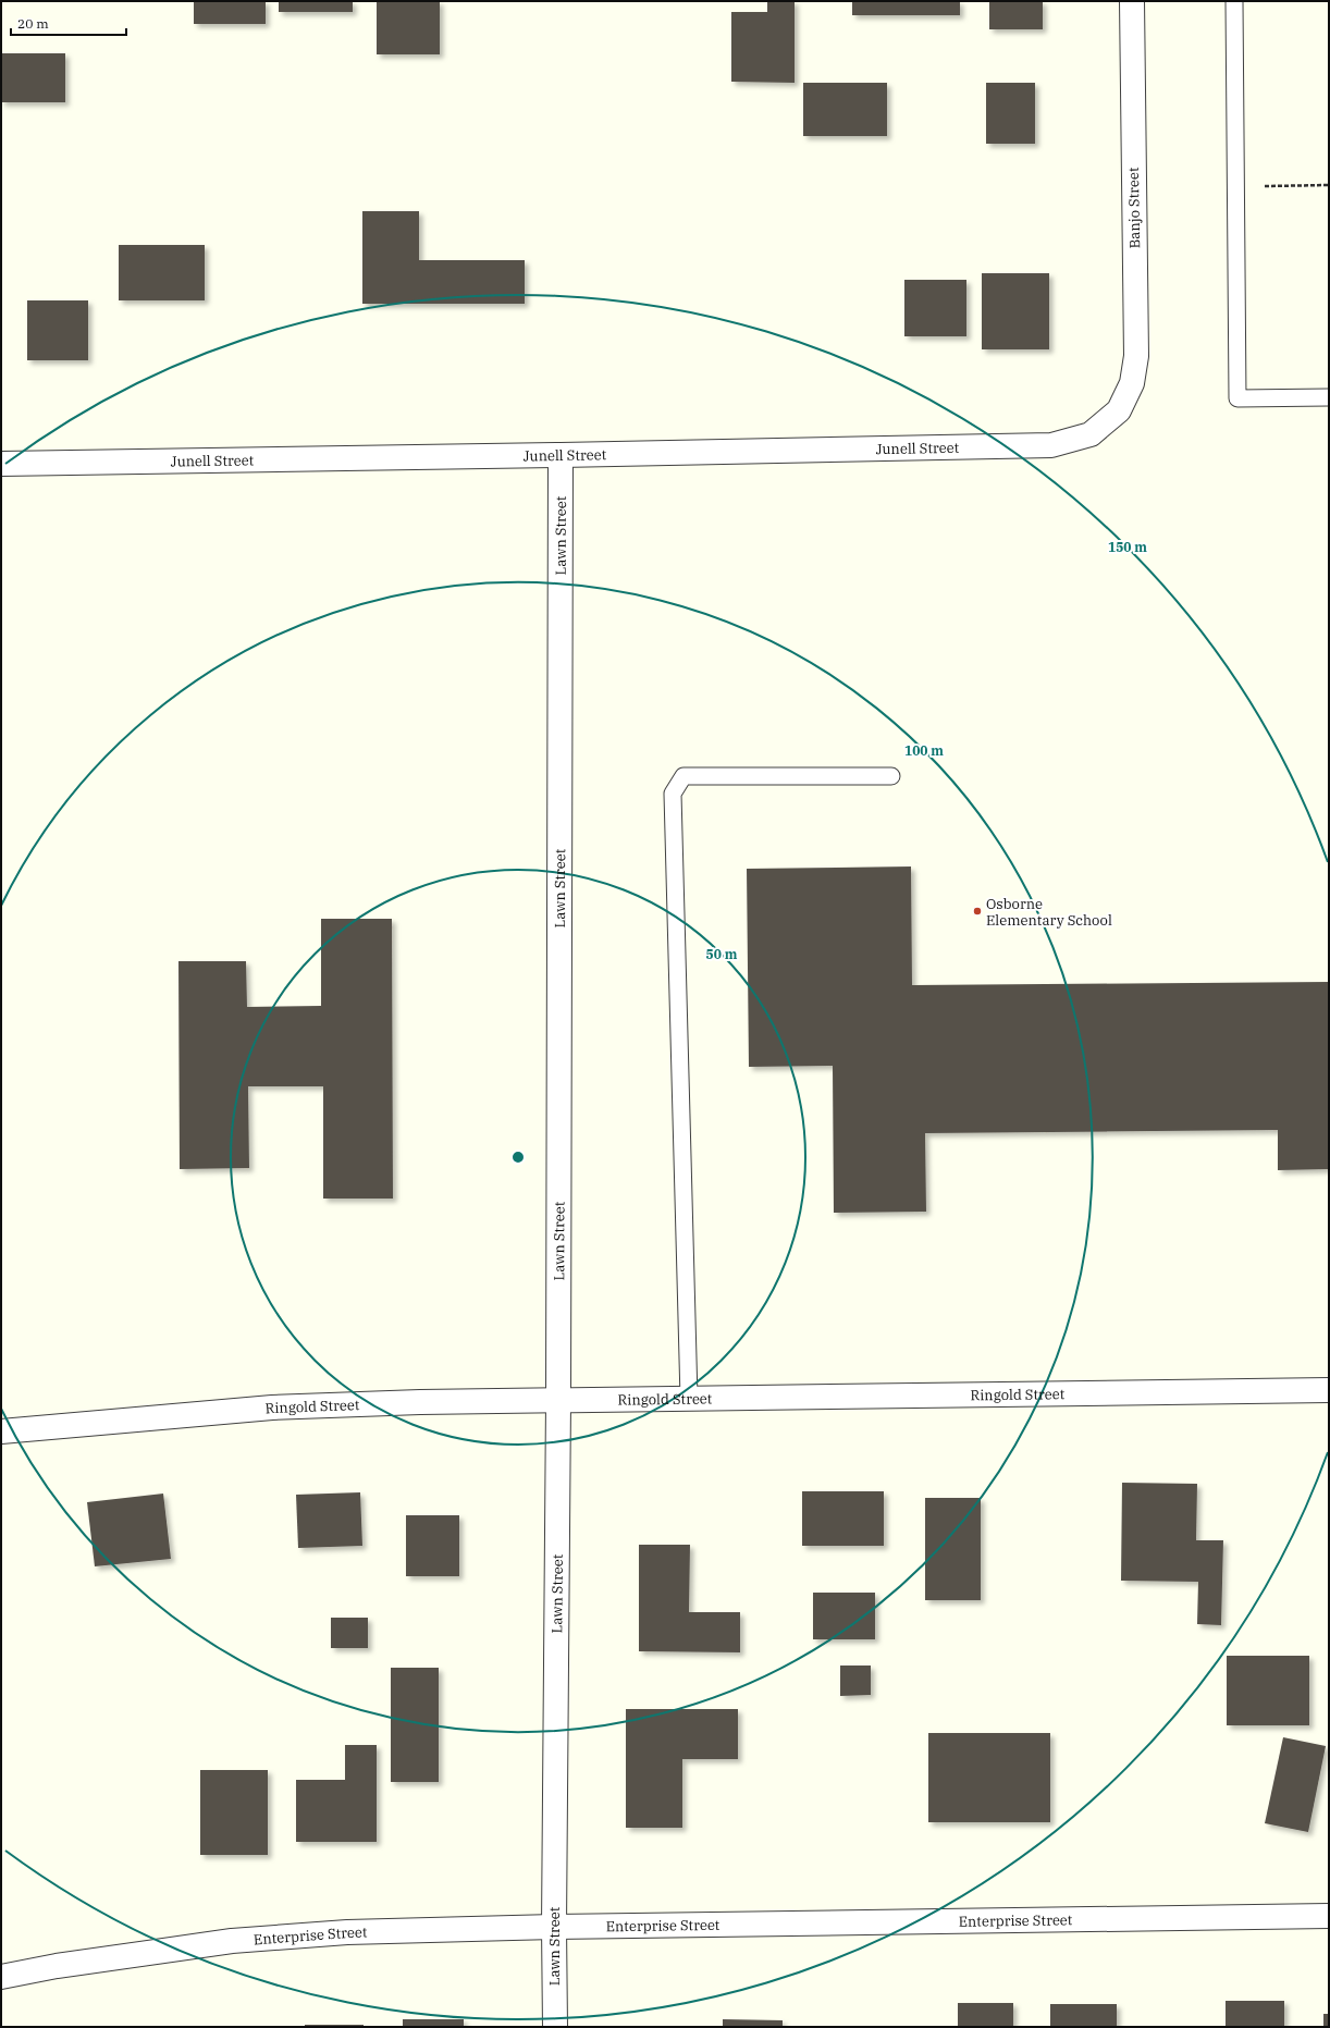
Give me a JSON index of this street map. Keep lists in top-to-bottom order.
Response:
{
  "streets": {
    "street": [
      "Banjo Street",
      "Junell Street",
      "Lawn Street",
      "Ringold Street",
      "Enterprise Street"
    ]
  },
  "crossings": [
    ["Banjo Street", "Junell Street"],
    ["Junell Street", "Lawn Street"],
    ["Lawn Street", "Ringold Street"],
    ["Lawn Street", "Enterprise Street"]
  ],
  "places": ["Osborne Elementary School"],
  "scale_bar": "20 m",
  "rings": ["150 m", "100 m", "50 m"]
}
